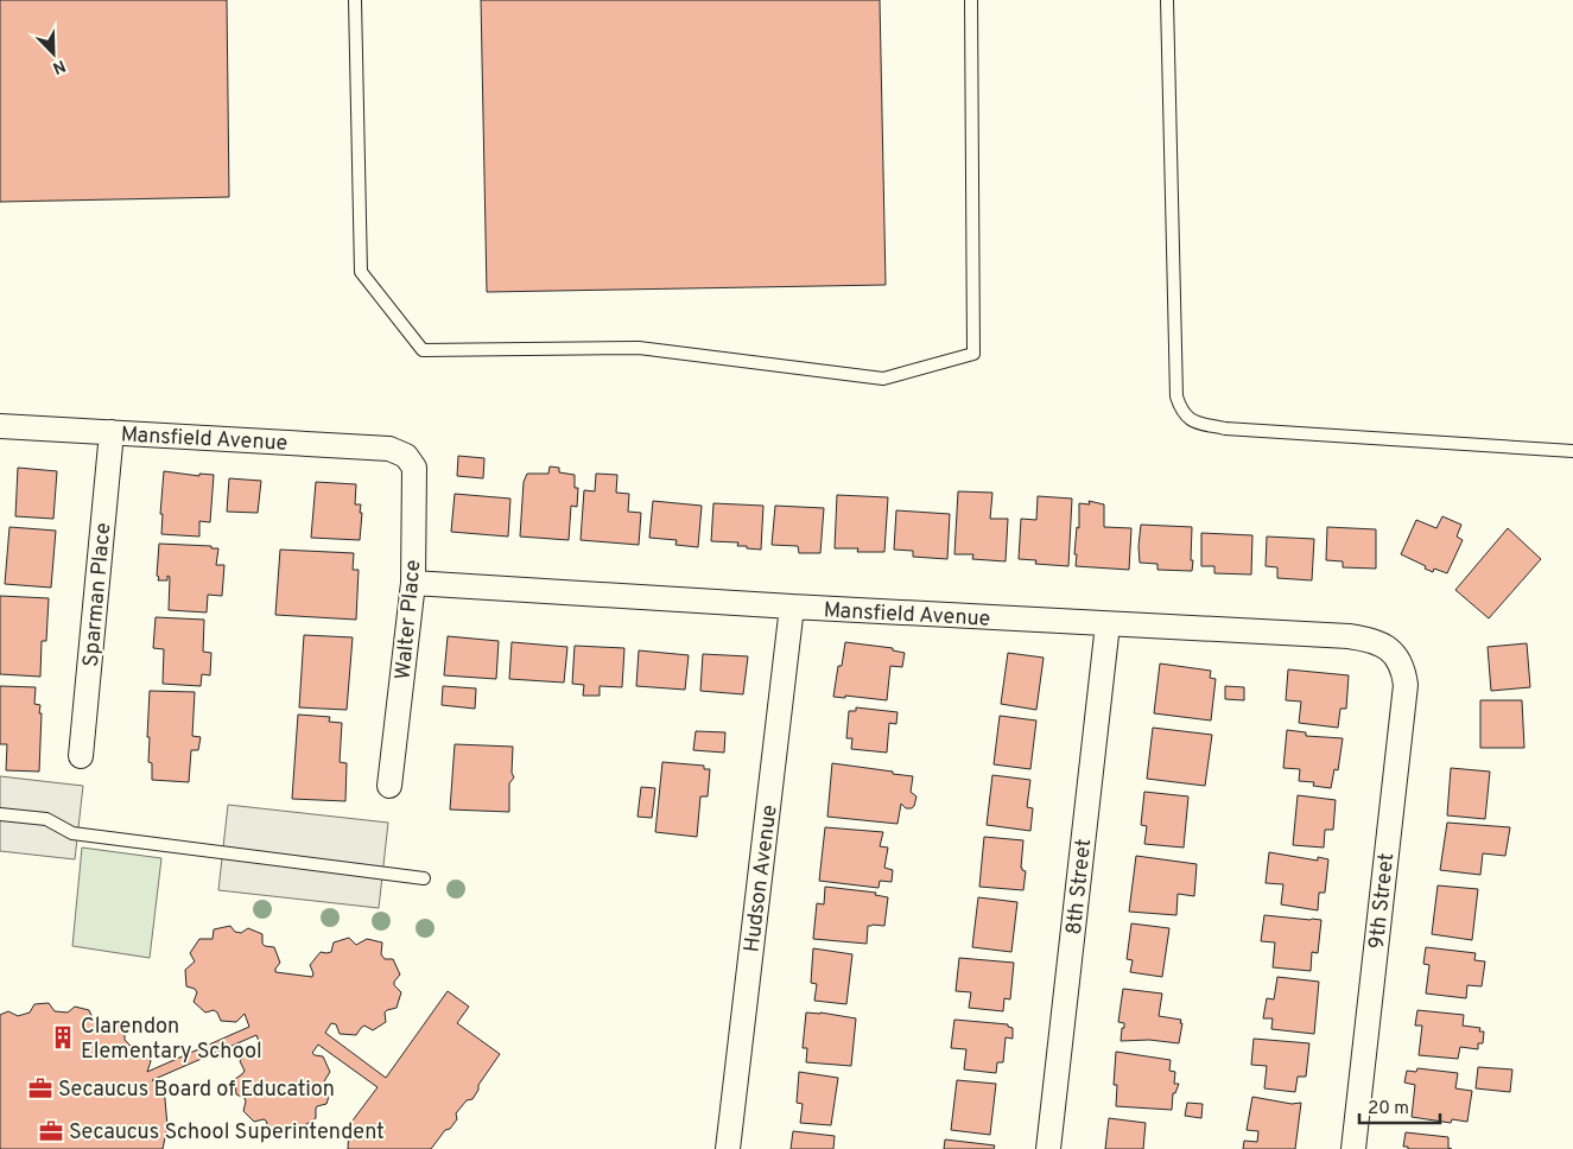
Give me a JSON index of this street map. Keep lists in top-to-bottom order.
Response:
{
  "streets": {
    "street": [
      "Mansfield Avenue",
      "Sparman Place",
      "Walter Place",
      "Hudson Avenue",
      "8th Street",
      "9th Street"
    ]
  },
  "crossings": [
    ["Mansfield Avenue", "Sparman Place"],
    ["Mansfield Avenue", "Walter Place"],
    ["Mansfield Avenue", "Hudson Avenue"],
    ["Mansfield Avenue", "8th Street"],
    ["Mansfield Avenue", "9th Street"]
  ],
  "places": {
    "building": ["Clarendon Elementary School"],
    "office": ["Secaucus Board of Education", "Secaucus School Superintendent"]
  },
  "scale_bar": "20 m",
  "north": "bottom right"
}
